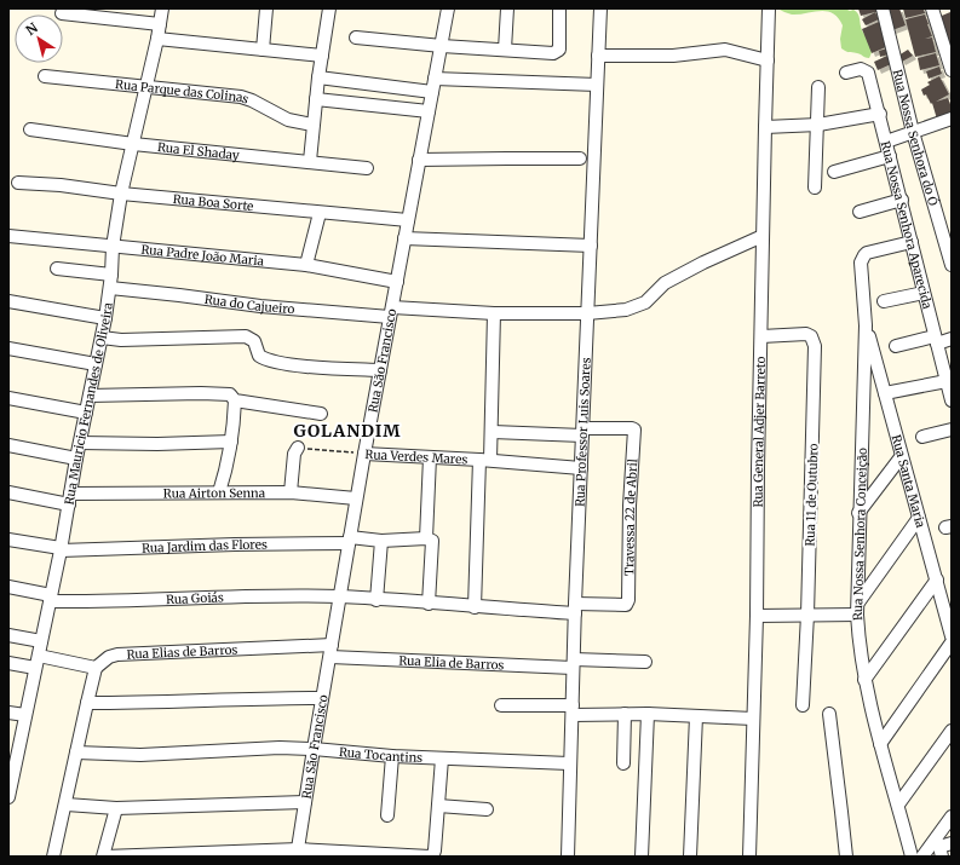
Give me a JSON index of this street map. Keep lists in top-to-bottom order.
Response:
{
  "streets": {
    "street": [
      "Rua Parque das Colinas",
      "Rua Nossa Senhora do Ó",
      "Rua El Shaday",
      "Rua Boa Sorte",
      "Rua Nossa Senhora Aparecida",
      "Rua Padre João Maria",
      "Rua do Cajueiro",
      "Rua São Francisco",
      "Rua Mauricio Fernandes de Oliveira",
      "Rua Professor Luis Soares",
      "Rua General Adjer Barreto",
      "Rua Verdes Mares",
      "Rua Santa Maria",
      "Rua Airton Senna",
      "Rua 11 de Outubro",
      "Travessa 22 de Abril",
      "Rua Nossa Senhora Conceição",
      "Rua Jardim das Flores",
      "Rua Goiás",
      "Rua Elias de Barros",
      "Rua Elia de Barros",
      "Rua Tocantins"
    ]
  },
  "crossings": [
    ["Rua Parque das Colinas", "Rua Mauricio Fernandes de Oliveira"],
    ["Rua El Shaday", "Rua Mauricio Fernandes de Oliveira"],
    ["Rua Boa Sorte", "Rua São Francisco"],
    ["Rua Boa Sorte", "Rua Mauricio Fernandes de Oliveira"],
    ["Rua Nossa Senhora Aparecida", "Rua Nossa Senhora Conceição"],
    ["Rua Padre João Maria", "Rua São Francisco"],
    ["Rua Padre João Maria", "Rua Mauricio Fernandes de Oliveira"],
    ["Rua do Cajueiro", "Rua São Francisco"],
    ["Rua do Cajueiro", "Rua Mauricio Fernandes de Oliveira"],
    ["Rua do Cajueiro", "Rua Professor Luis Soares"],
    ["Rua do Cajueiro", "Rua General Adjer Barreto"],
    ["Rua São Francisco", "Rua Verdes Mares"],
    ["Rua São Francisco", "Rua Airton Senna"],
    ["Rua São Francisco", "Rua Jardim das Flores"],
    ["Rua São Francisco", "Rua Goiás"],
    ["Rua São Francisco", "Rua Elias de Barros"],
    ["Rua São Francisco", "Rua Elia de Barros"],
    ["Rua São Francisco", "Rua Tocantins"],
    ["Rua Mauricio Fernandes de Oliveira", "Rua Airton Senna"],
    ["Rua Mauricio Fernandes de Oliveira", "Rua Jardim das Flores"],
    ["Rua Mauricio Fernandes de Oliveira", "Rua Goiás"],
    ["Rua Professor Luis Soares", "Rua Verdes Mares"],
    ["Rua Professor Luis Soares", "Travessa 22 de Abril"],
    ["Rua Professor Luis Soares", "Rua Goiás"],
    ["Rua Professor Luis Soares", "Rua Elia de Barros"],
    ["Rua Professor Luis Soares", "Rua Tocantins"],
    ["Rua General Adjer Barreto", "Rua 11 de Outubro"],
    ["Rua Santa Maria", "Rua Nossa Senhora Conceição"],
    ["Travessa 22 de Abril", "Rua Goiás"],
    ["Rua Elias de Barros", "Rua Elia de Barros"]
  ],
  "districts": ["GOLANDIM"],
  "north": "top left"
}
